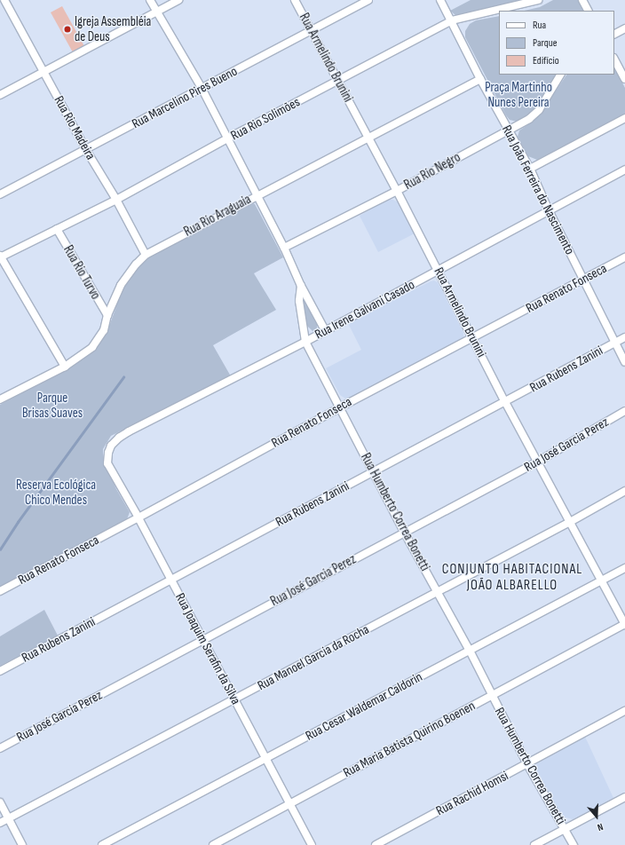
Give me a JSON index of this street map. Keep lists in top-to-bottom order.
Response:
{
  "streets": {
    "street": [
      "Rua Armelindo Brunini",
      "Rua Marcelino Pires Bueno",
      "Rua Rio Solimões",
      "Rua Rio Madeira",
      "Rua Rio Negro",
      "Rua João Ferreira do Nascimento",
      "Rua Rio Araguaia",
      "Rua Rio Turvo",
      "Rua Renato Fonseca",
      "Rua Irene Galvani Casado",
      "Rua Rubens Zanini",
      "Rua José Garcia Perez",
      "Rua Humberto Correa Bonetti",
      "Rua Joaquim Serafin da Silva",
      "Rua Manoel Garcia da Rocha",
      "Rua Cesar Waldemar Caldorin",
      "Rua Maria Batista Quirino Boenen",
      "Rua Rachid Homsi"
    ]
  },
  "crossings": [
    ["Rua Armelindo Brunini", "Rua Marcelino Pires Bueno"],
    ["Rua Armelindo Brunini", "Rua Rio Solimões"],
    ["Rua Armelindo Brunini", "Rua Rio Negro"],
    ["Rua Armelindo Brunini", "Rua Rio Araguaia"],
    ["Rua Armelindo Brunini", "Rua Renato Fonseca"],
    ["Rua Armelindo Brunini", "Rua Irene Galvani Casado"],
    ["Rua Armelindo Brunini", "Rua Rubens Zanini"],
    ["Rua Armelindo Brunini", "Rua José Garcia Perez"],
    ["Rua Armelindo Brunini", "Rua Manoel Garcia da Rocha"],
    ["Rua Armelindo Brunini", "Rua Cesar Waldemar Caldorin"],
    ["Rua Armelindo Brunini", "Rua Maria Batista Quirino Boenen"],
    ["Rua Marcelino Pires Bueno", "Rua Rio Madeira"],
    ["Rua Marcelino Pires Bueno", "Rua Humberto Correa Bonetti"],
    ["Rua Rio Solimões", "Rua Rio Madeira"],
    ["Rua Rio Solimões", "Rua João Ferreira do Nascimento"],
    ["Rua Rio Solimões", "Rua Rio Turvo"],
    ["Rua Rio Solimões", "Rua Humberto Correa Bonetti"],
    ["Rua Rio Madeira", "Rua Rio Araguaia"],
    ["Rua Rio Negro", "Rua João Ferreira do Nascimento"],
    ["Rua Rio Negro", "Rua Humberto Correa Bonetti"],
    ["Rua João Ferreira do Nascimento", "Rua Rio Araguaia"],
    ["Rua João Ferreira do Nascimento", "Rua Renato Fonseca"],
    ["Rua João Ferreira do Nascimento", "Rua Irene Galvani Casado"],
    ["Rua João Ferreira do Nascimento", "Rua Rubens Zanini"],
    ["Rua Rio Araguaia", "Rua Rio Turvo"],
    ["Rua Rio Araguaia", "Rua Humberto Correa Bonetti"],
    ["Rua Renato Fonseca", "Rua Humberto Correa Bonetti"],
    ["Rua Renato Fonseca", "Rua Joaquim Serafin da Silva"],
    ["Rua Irene Galvani Casado", "Rua Humberto Correa Bonetti"],
    ["Rua Irene Galvani Casado", "Rua Joaquim Serafin da Silva"],
    ["Rua Rubens Zanini", "Rua Humberto Correa Bonetti"],
    ["Rua Rubens Zanini", "Rua Joaquim Serafin da Silva"],
    ["Rua José Garcia Perez", "Rua Humberto Correa Bonetti"],
    ["Rua José Garcia Perez", "Rua Joaquim Serafin da Silva"],
    ["Rua Humberto Correa Bonetti", "Rua Manoel Garcia da Rocha"],
    ["Rua Humberto Correa Bonetti", "Rua Cesar Waldemar Caldorin"],
    ["Rua Humberto Correa Bonetti", "Rua Maria Batista Quirino Boenen"],
    ["Rua Humberto Correa Bonetti", "Rua Rachid Homsi"],
    ["Rua Joaquim Serafin da Silva", "Rua Manoel Garcia da Rocha"],
    ["Rua Joaquim Serafin da Silva", "Rua Cesar Waldemar Caldorin"],
    ["Rua Joaquim Serafin da Silva", "Rua Maria Batista Quirino Boenen"]
  ],
  "districts": ["CONJUNTO HABITACIONAL JOÃO ALBARELLO"],
  "parks": ["Praça Martinho Nunes Pereira", "Parque Brisas Suaves", "Reserva Ecológica Chico Mendes"],
  "places": ["Igreja Assembléia de Deus"],
  "legend": ["Rua", "Parque", "Edifício"],
  "north": "bottom"
}
